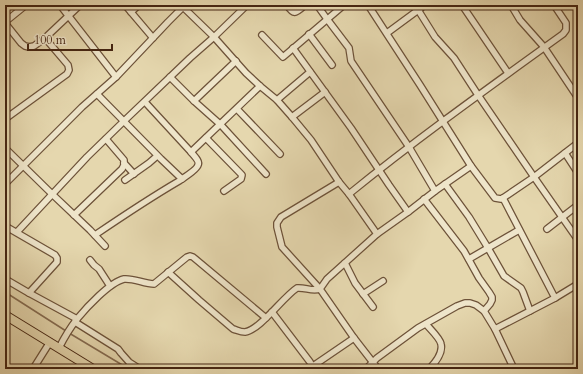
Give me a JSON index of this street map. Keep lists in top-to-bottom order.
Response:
{
  "scale_bar": "100 m"
}
